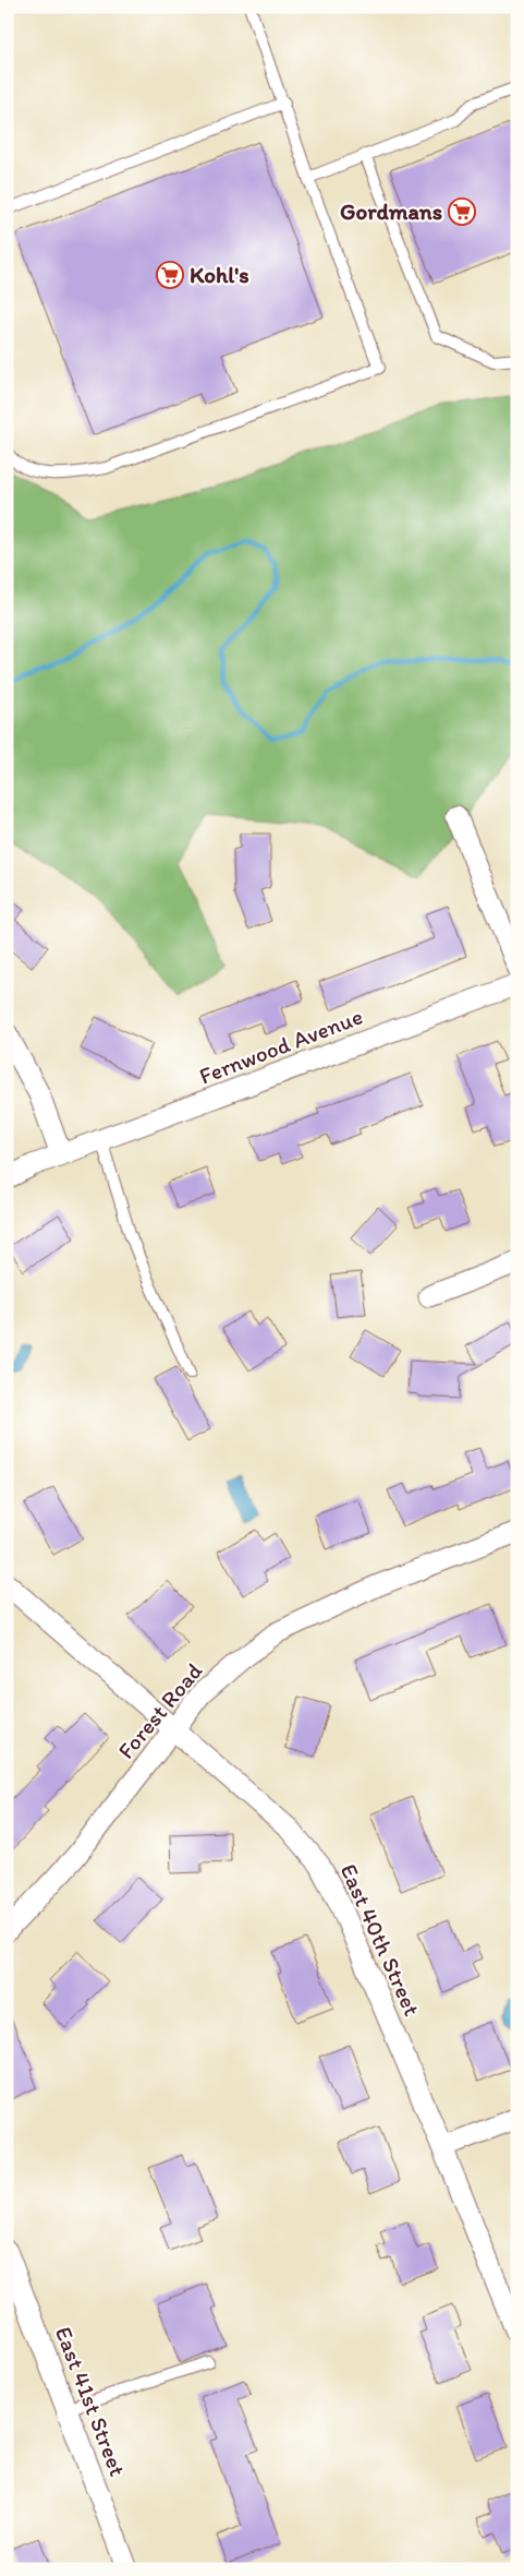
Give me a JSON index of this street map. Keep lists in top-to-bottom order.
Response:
{
  "streets": {
    "street": [
      "Fernwood Avenue",
      "Forest Road",
      "East 40th Street",
      "East 41st Street"
    ]
  },
  "crossings": [
    ["Forest Road", "East 40th Street"]
  ],
  "places": {
    "supermarket": ["Gordmans", "Kohl's"]
  }
}
